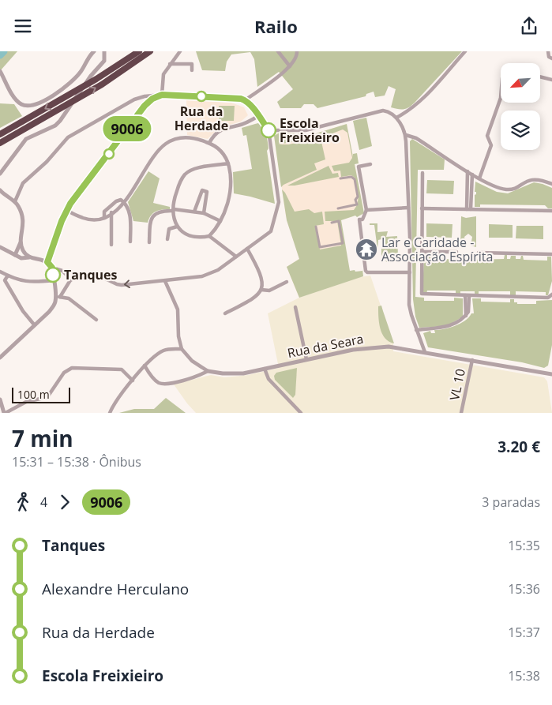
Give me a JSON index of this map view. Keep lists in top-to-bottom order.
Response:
{
  "streets": {
    "street": ["Rua da Seara", "VL 10"]
  },
  "crossings": [
    ["Rua da Seara", "VL 10"]
  ],
  "places": {
    "other": ["Rua da Herdade", "Escola Freixieiro", "Tanques"],
    "temple": ["Lar e Caridade - Associação Espírita"]
  },
  "lines": ["bus line 9006"],
  "scale_bar": "100 m",
  "north": "bottom left",
  "page": {
    "header": "Railo",
    "on_map": "9006",
    "scale": "100 m",
    "heading": ["7 min", "15:31 – 15:38 · Ônibus", "3.20 €"],
    "legs": ["4", "9006", "3 paradas"],
    "list": [
      {
        "name": "Tanques",
        "value": "15:35"
      },
      {
        "name": "Alexandre Herculano",
        "value": "15:36"
      },
      {
        "name": "Rua da Herdade",
        "value": "15:37"
      },
      {
        "name": "Escola Freixieiro",
        "value": "15:38"
      }
    ]
  }
}
